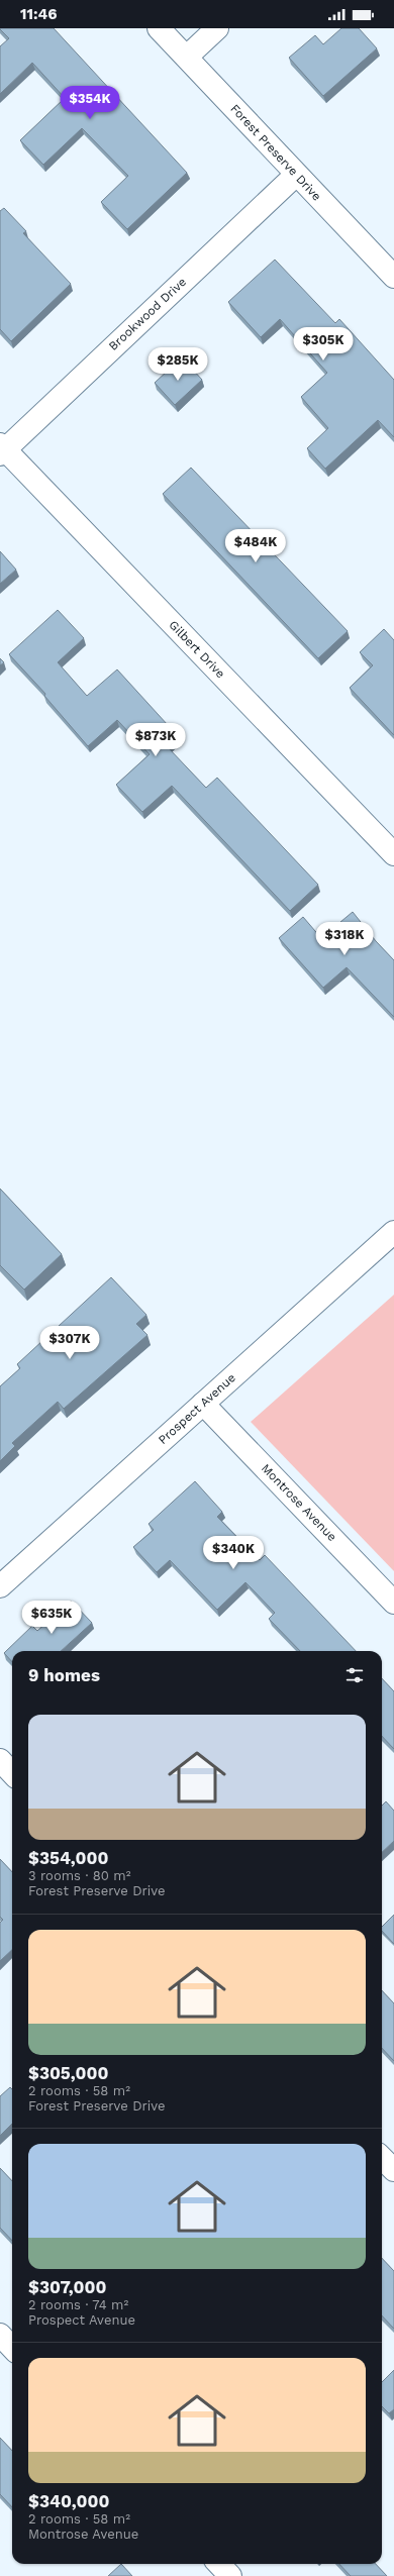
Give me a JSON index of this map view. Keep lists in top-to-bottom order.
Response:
{
  "streets": {
    "street": [
      "Forest Preserve Drive",
      "Brookwood Drive",
      "Gilbert Drive",
      "Prospect Avenue",
      "Montrose Avenue"
    ]
  },
  "crossings": [
    ["Forest Preserve Drive", "Brookwood Drive"],
    ["Brookwood Drive", "Gilbert Drive"],
    ["Prospect Avenue", "Montrose Avenue"]
  ],
  "page": {
    "status": "11:46",
    "price": [
      "$354K",
      "$305K",
      "$285K",
      "$484K",
      "$873K",
      "$318K",
      "$307K",
      "$340K",
      "$635K"
    ],
    "heading": "9 homes",
    "list": [
      {
        "name": "$354,000",
        "note": "3 rooms · 80 m² · Forest Preserve Drive"
      },
      {
        "name": "$305,000",
        "note": "2 rooms · 58 m² · Forest Preserve Drive"
      },
      {
        "name": "$307,000",
        "note": "2 rooms · 74 m² · Prospect Avenue"
      },
      {
        "name": "$340,000",
        "note": "2 rooms · 58 m² · Montrose Avenue"
      }
    ]
  }
}
